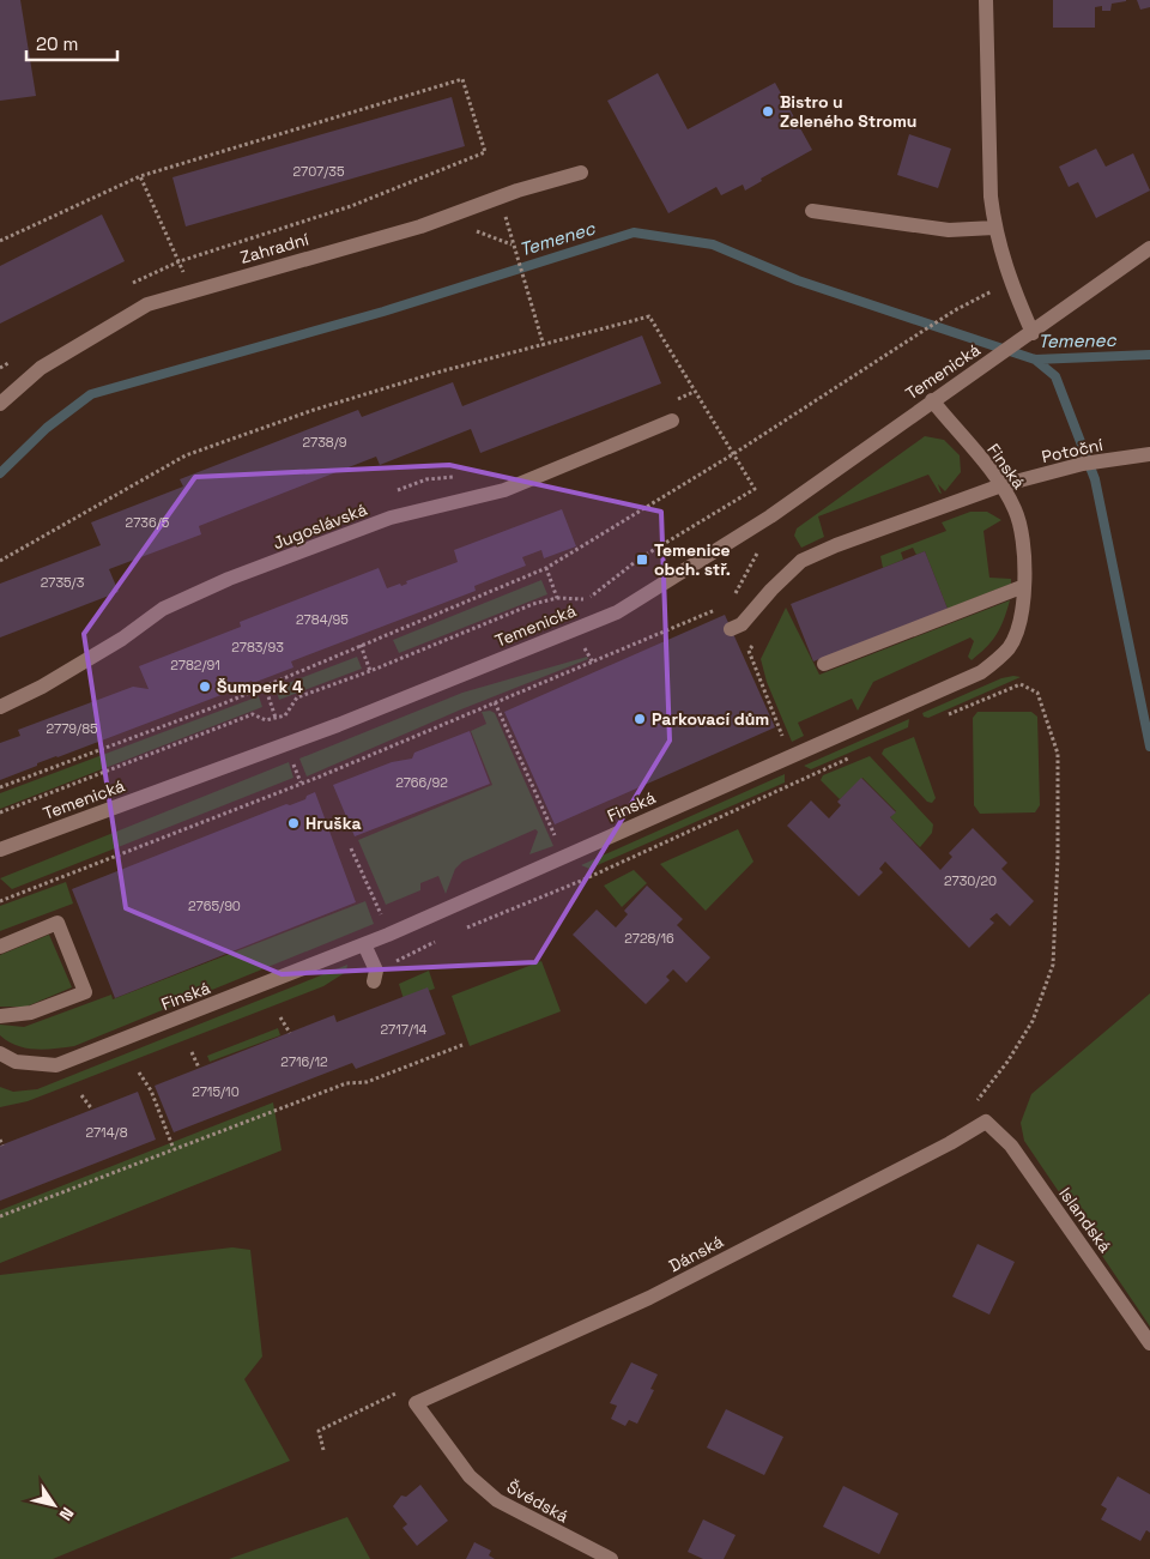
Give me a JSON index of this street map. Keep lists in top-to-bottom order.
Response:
{
  "streets": {
    "street": [
      "Zahradní",
      "Temenická",
      "Potoční",
      "Finská",
      "Jugoslávská",
      "Islandská",
      "Dánská",
      "Švédská"
    ]
  },
  "crossings": [
    ["Temenická", "Finská"],
    ["Potoční", "Finská"],
    ["Islandská", "Dánská"],
    ["Dánská", "Švédská"]
  ],
  "water": ["Temenec"],
  "places": {
    "other": [
      "Bistro u Zeleného Stromu",
      "Šumperk 4",
      "Parkovací dům",
      "Hruška"
    ],
    "transit": ["Temenice obch. stř."]
  },
  "house_numbers": [
    "2707/35",
    "2738/9",
    "2736/5",
    "2735/3",
    "2784/95",
    "2783/93",
    "2782/91",
    "2779/85",
    "2766/92",
    "2730/20",
    "2765/90",
    "2728/16",
    "2717/14",
    "2716/12",
    "2715/10",
    "2714/8"
  ],
  "scale_bar": "20 m",
  "north": "bottom right"
}
